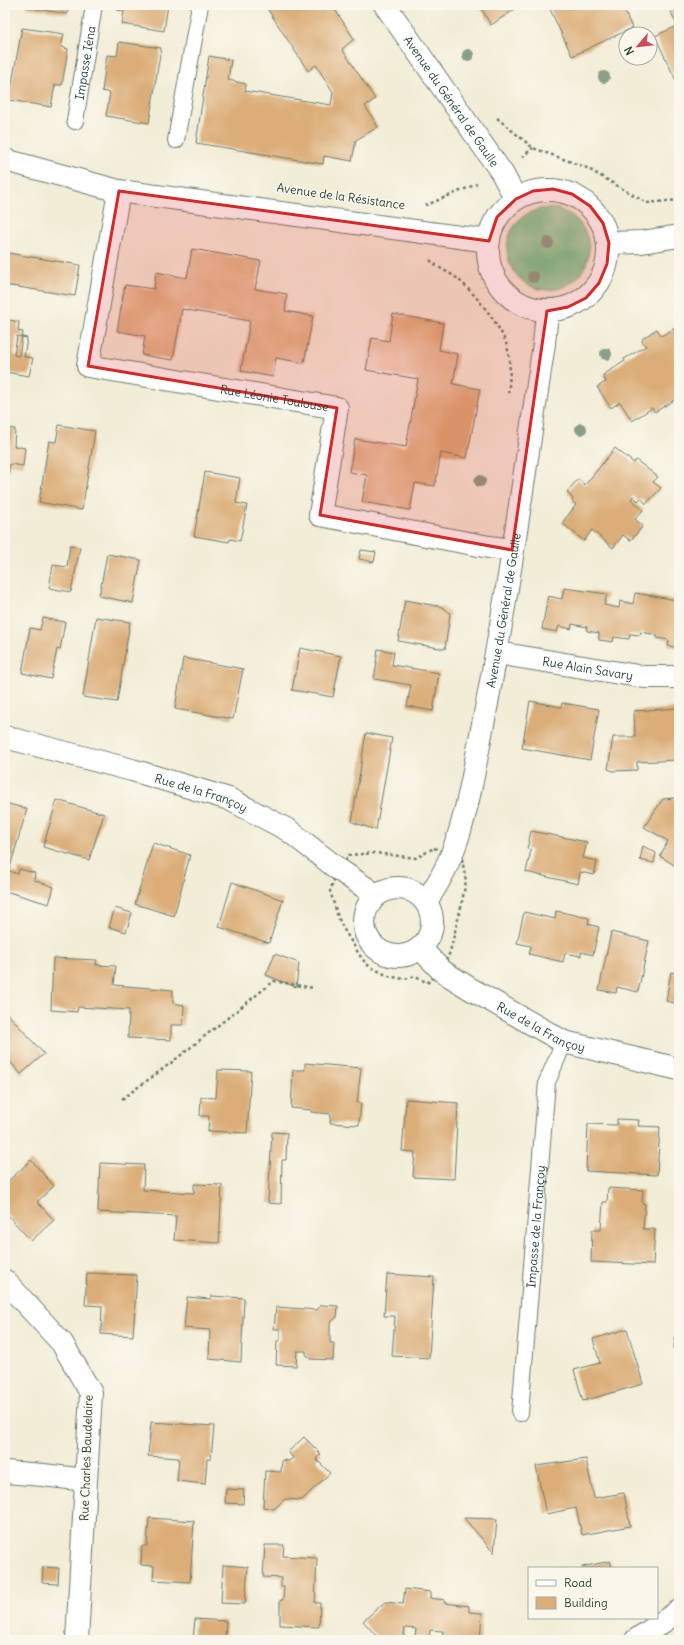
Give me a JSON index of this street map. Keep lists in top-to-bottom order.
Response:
{
  "streets": {
    "street": [
      "Avenue du Général de Gaulle",
      "Avenue de la Résistance",
      "Rue Léonie Toulouse",
      "Rue Alain Savary",
      "Rue de la Françoy",
      "Rue Charles Baudelaire"
    ],
    "lane": ["Impasse Iéna", "Impasse de la Françoy"]
  },
  "crossings": [
    ["Avenue du Général de Gaulle", "Avenue de la Résistance"],
    ["Avenue du Général de Gaulle", "Rue Léonie Toulouse"],
    ["Avenue du Général de Gaulle", "Rue Alain Savary"],
    ["Avenue du Général de Gaulle", "Rue de la Françoy"],
    ["Avenue de la Résistance", "Rue Léonie Toulouse"],
    ["Rue de la Françoy", "Impasse de la Françoy"]
  ],
  "legend": ["Road", "Building"],
  "north": "bottom left"
}
